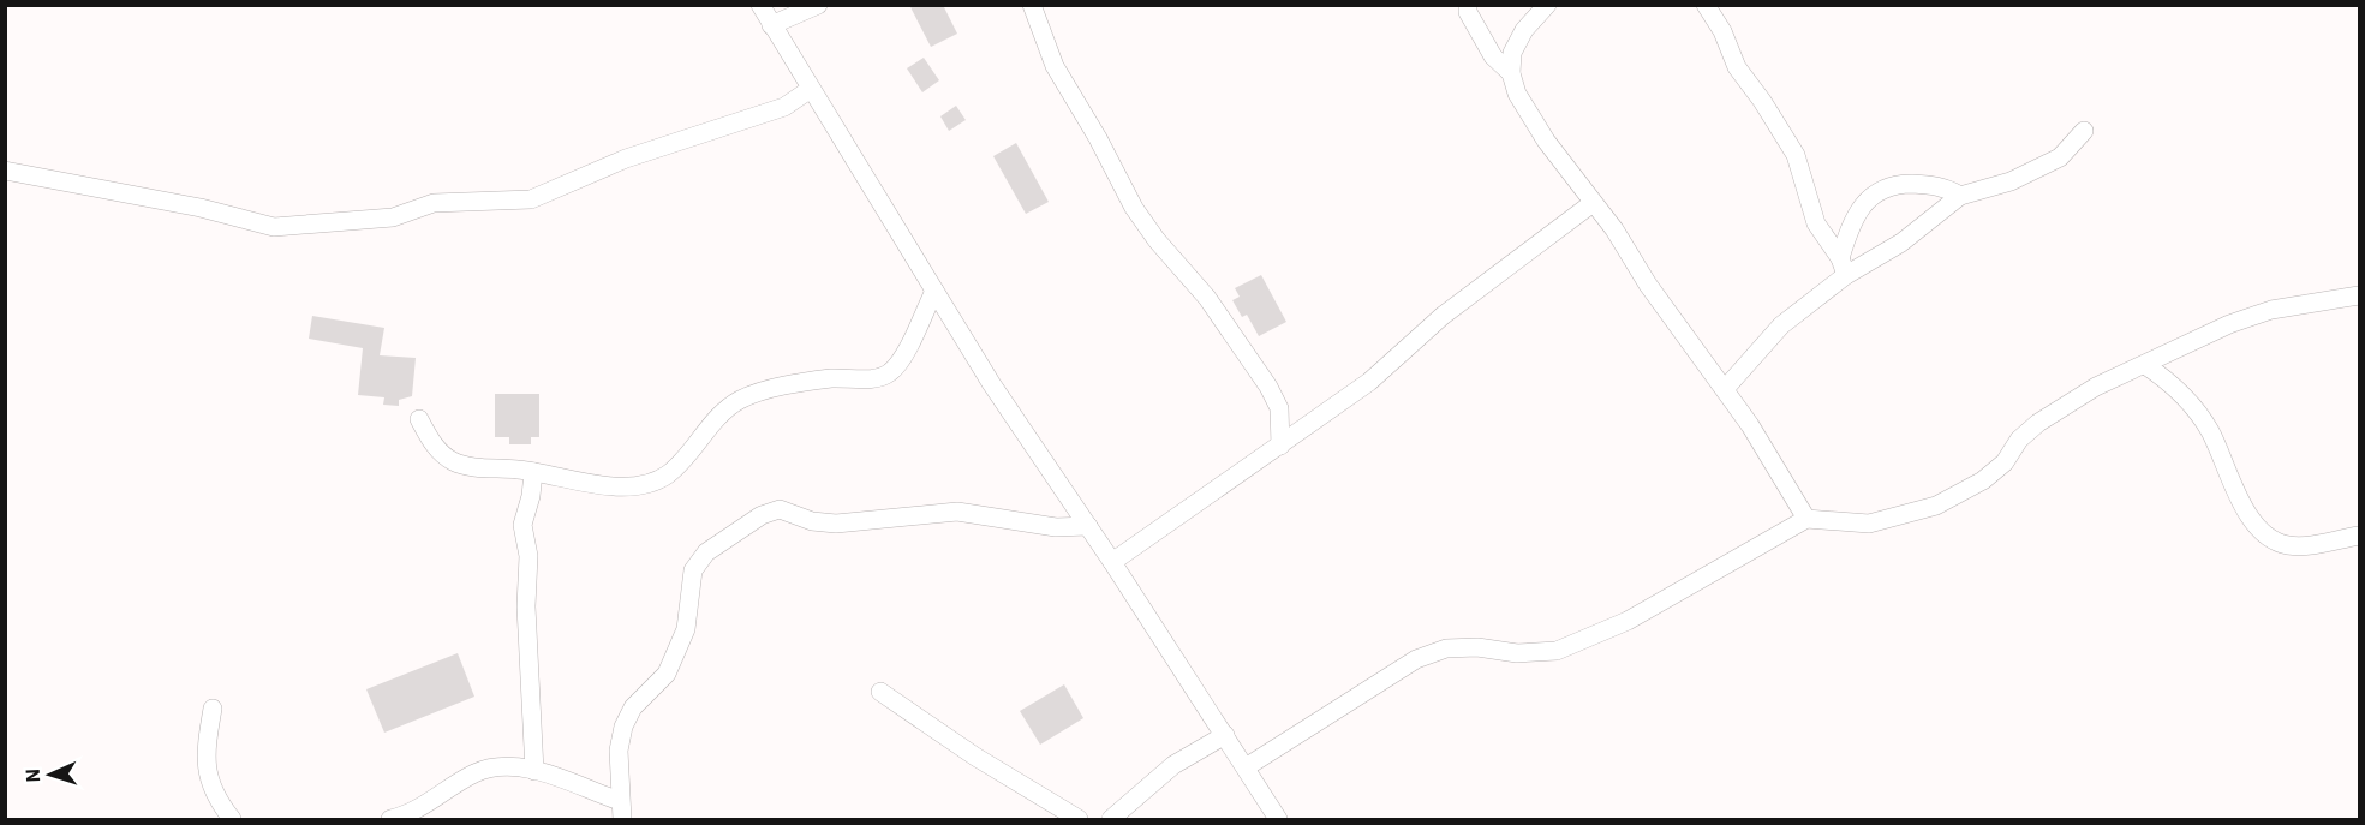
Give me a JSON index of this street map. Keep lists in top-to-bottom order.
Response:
{
  "north": "left"
}
